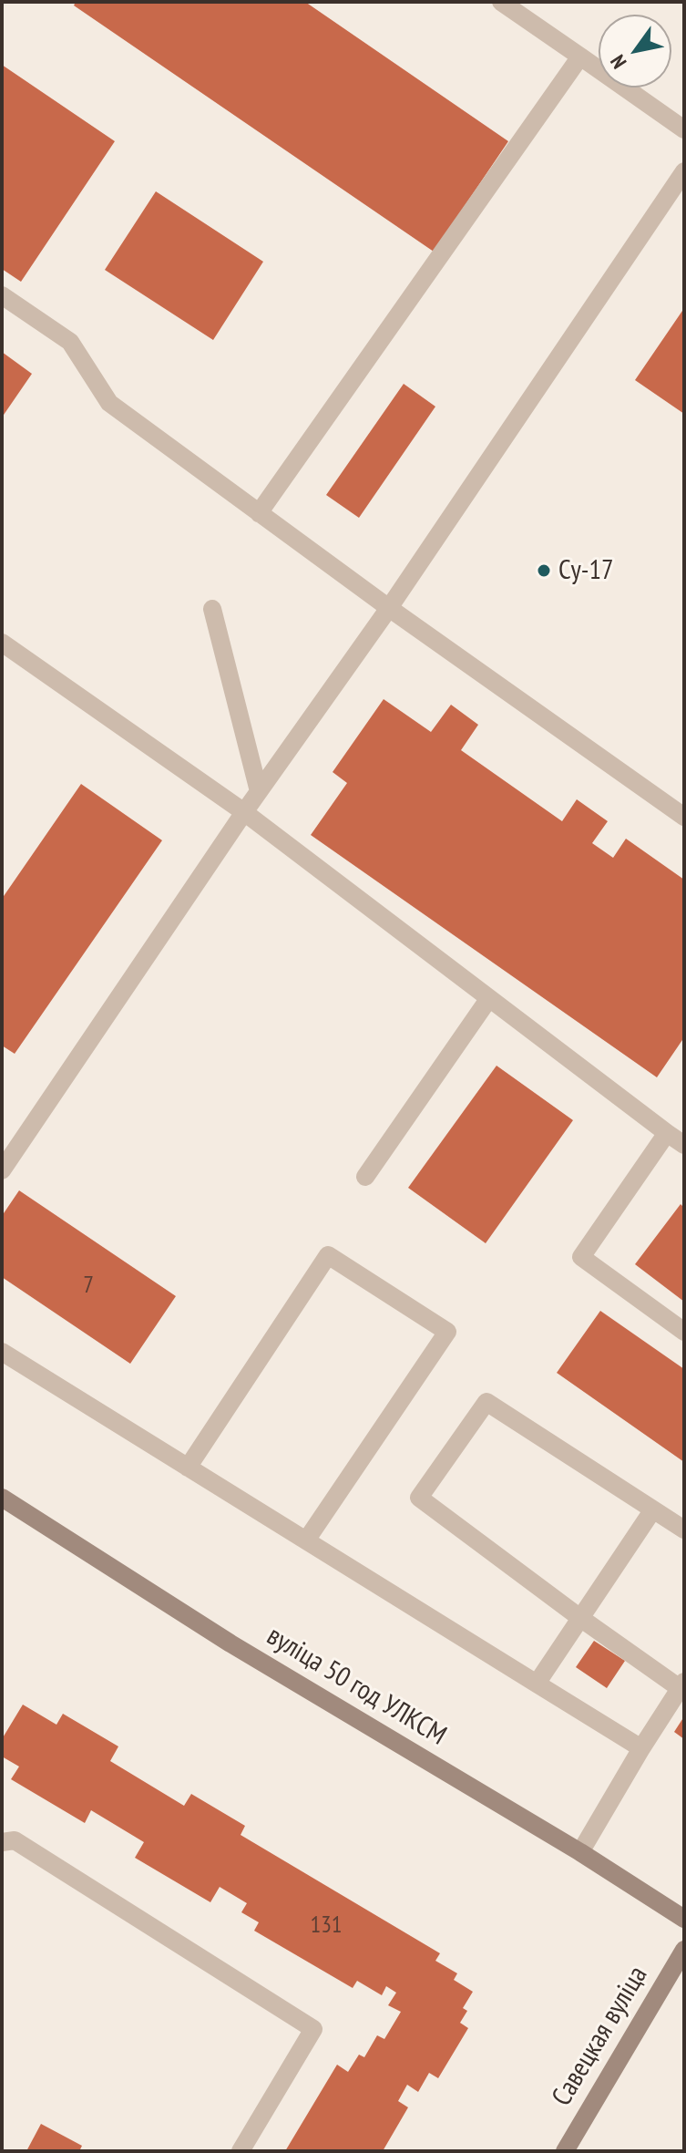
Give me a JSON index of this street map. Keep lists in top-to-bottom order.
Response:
{
  "streets": {
    "main road": ["вуліца 50 год УЛКСМ", "Савецкая вуліца"]
  },
  "places": ["Су-17"],
  "house_numbers": ["7", "131"],
  "north": "bottom left"
}
